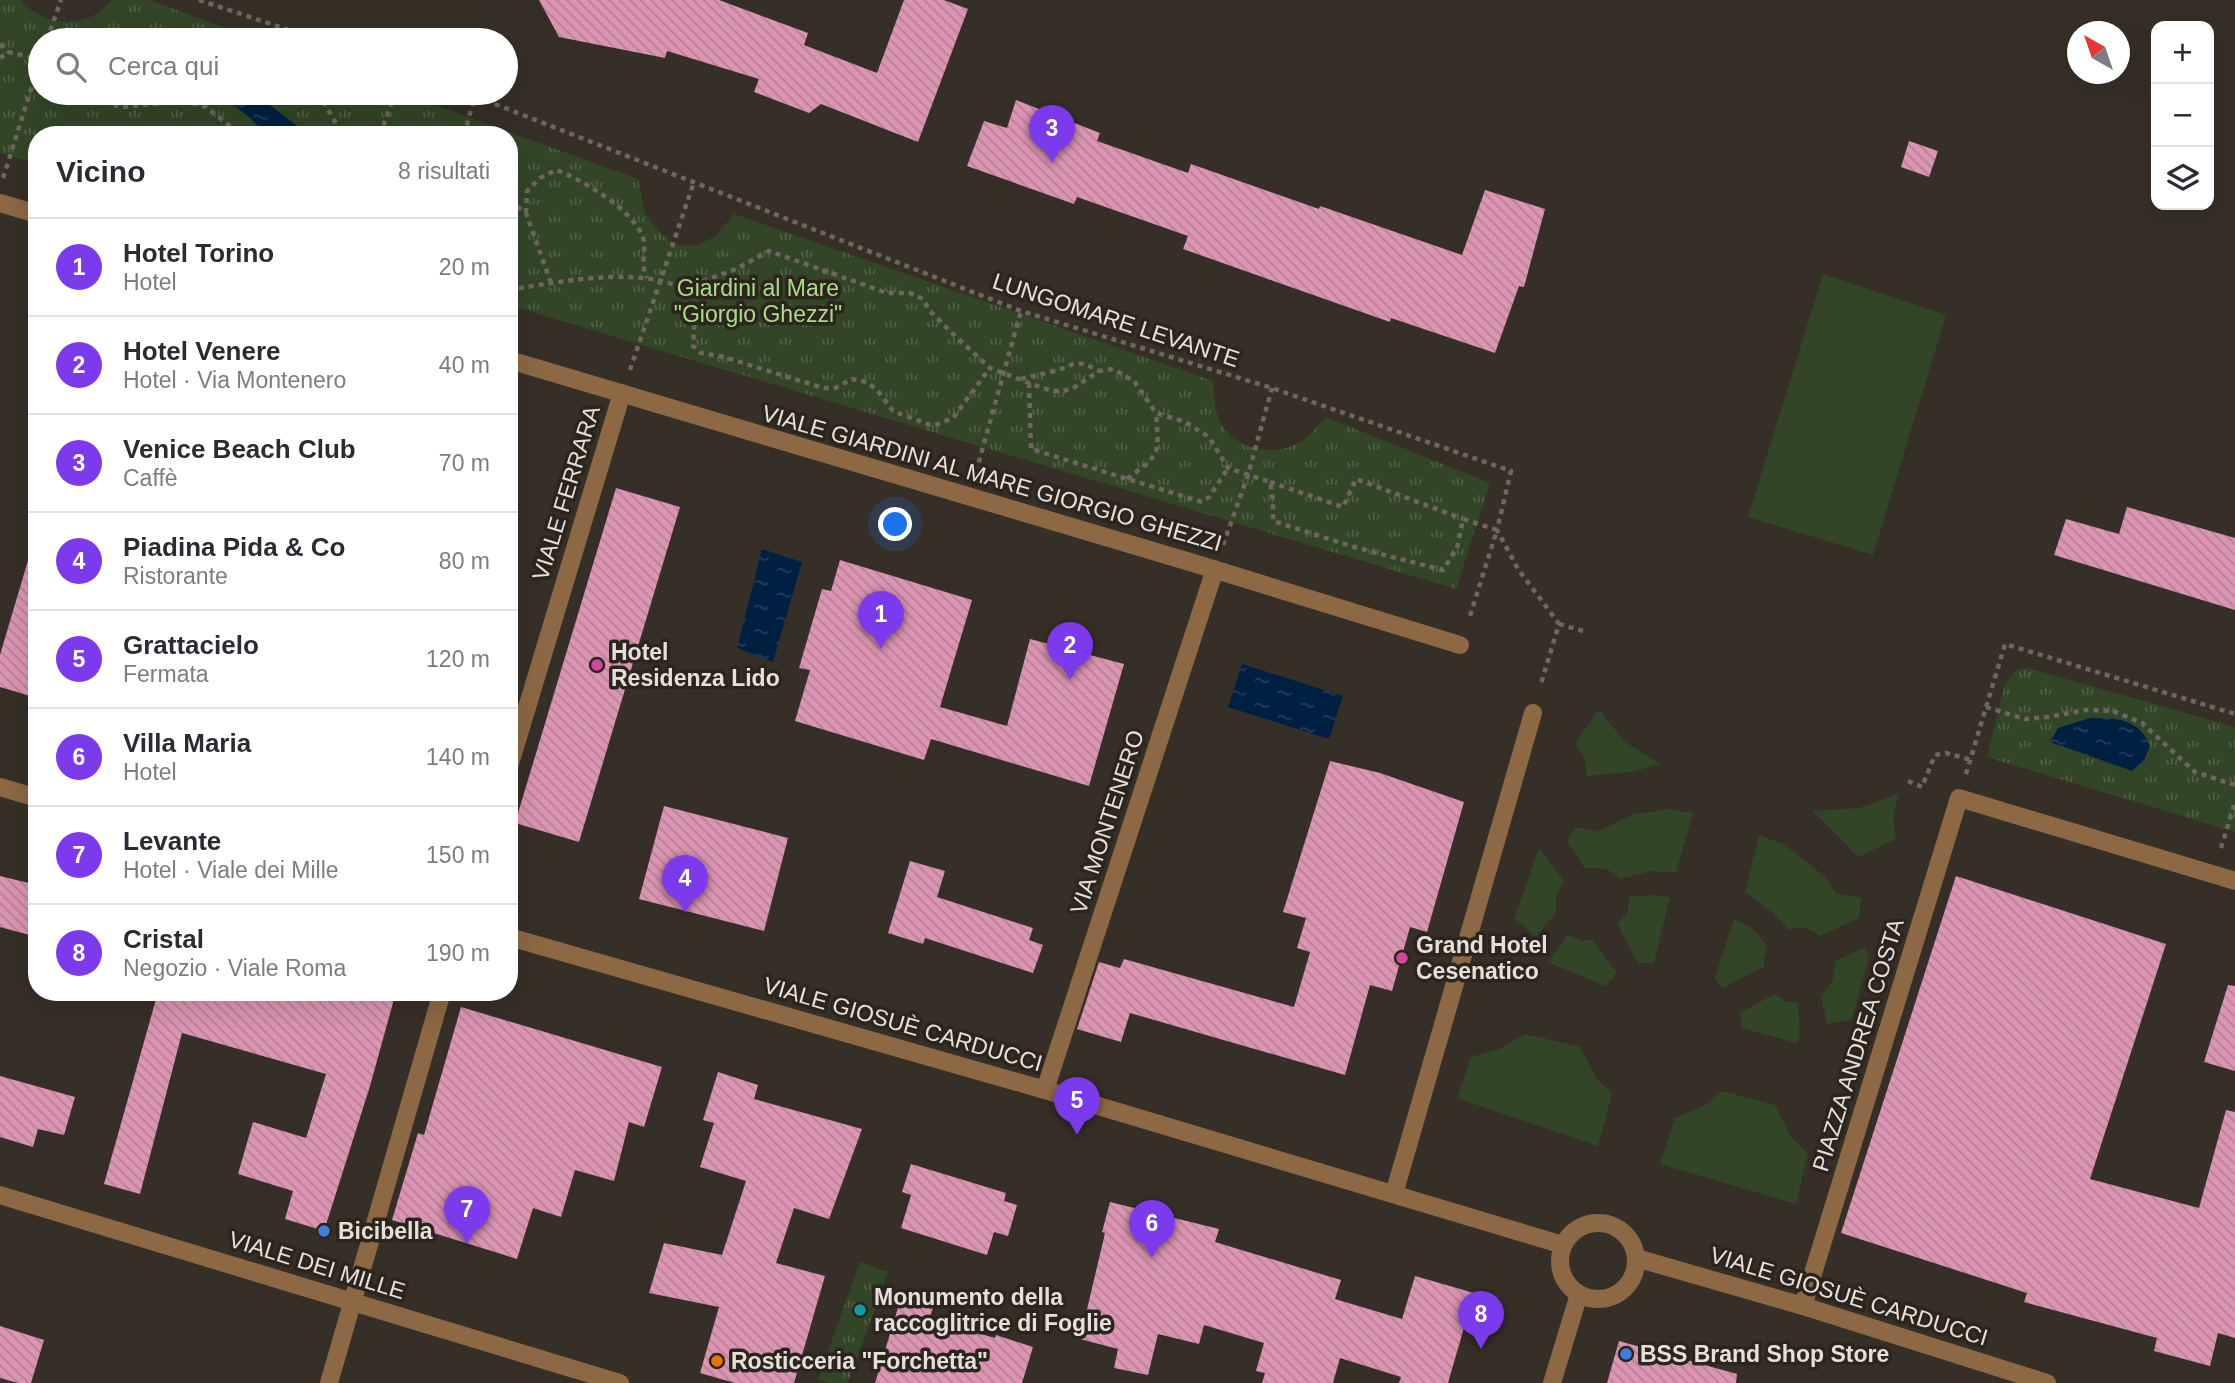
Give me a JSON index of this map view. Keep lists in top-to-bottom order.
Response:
{
  "streets": {
    "street": [
      "VIALE GIARDINI AL MARE GIORGIO GHEZZI",
      "VIALE FERRARA",
      "VIA MONTENERO",
      "VIALE GIOSUÈ CARDUCCI",
      "PIAZZA ANDREA COSTA",
      "VIALE DEI MILLE"
    ],
    "path": ["LUNGOMARE LEVANTE"]
  },
  "crossings": [
    ["VIALE GIARDINI AL MARE GIORGIO GHEZZI", "VIALE FERRARA"],
    ["VIALE GIARDINI AL MARE GIORGIO GHEZZI", "VIA MONTENERO"],
    ["VIA MONTENERO", "VIALE GIOSUÈ CARDUCCI"],
    ["VIALE GIOSUÈ CARDUCCI", "PIAZZA ANDREA COSTA"]
  ],
  "parks": ["Giardini al Mare \"Giorgio Ghezzi\""],
  "places": [
    "Hotel Residenza Lido",
    "Grand Hotel Cesenatico",
    "Bicibella",
    "Monumento della raccoglitrice di Foglie",
    "BSS Brand Shop Store",
    "Rosticceria \"Forchetta\""
  ],
  "north": "top left",
  "page": {
    "map_buttons": ["+", "−"],
    "search": "Cerca qui",
    "pins": [
      "3",
      "1",
      "2",
      "4",
      "5",
      "7",
      "6",
      "8"
    ],
    "heading": ["Vicino", "8 risultati"],
    "list": [
      {
        "mark": "1",
        "name": "Hotel Torino",
        "note": "Hotel",
        "value": "20 m"
      },
      {
        "mark": "2",
        "name": "Hotel Venere",
        "note": "Hotel · Via Montenero",
        "value": "40 m"
      },
      {
        "mark": "3",
        "name": "Venice Beach Club",
        "note": "Caffè",
        "value": "70 m"
      },
      {
        "mark": "4",
        "name": "Piadina Pida & Co",
        "note": "Ristorante",
        "value": "80 m"
      },
      {
        "mark": "5",
        "name": "Grattacielo",
        "note": "Fermata",
        "value": "120 m"
      },
      {
        "mark": "6",
        "name": "Villa Maria",
        "note": "Hotel",
        "value": "140 m"
      },
      {
        "mark": "7",
        "name": "Levante",
        "note": "Hotel · Viale dei Mille",
        "value": "150 m"
      },
      {
        "mark": "8",
        "name": "Cristal",
        "note": "Negozio · Viale Roma",
        "value": "190 m"
      }
    ]
  }
}
